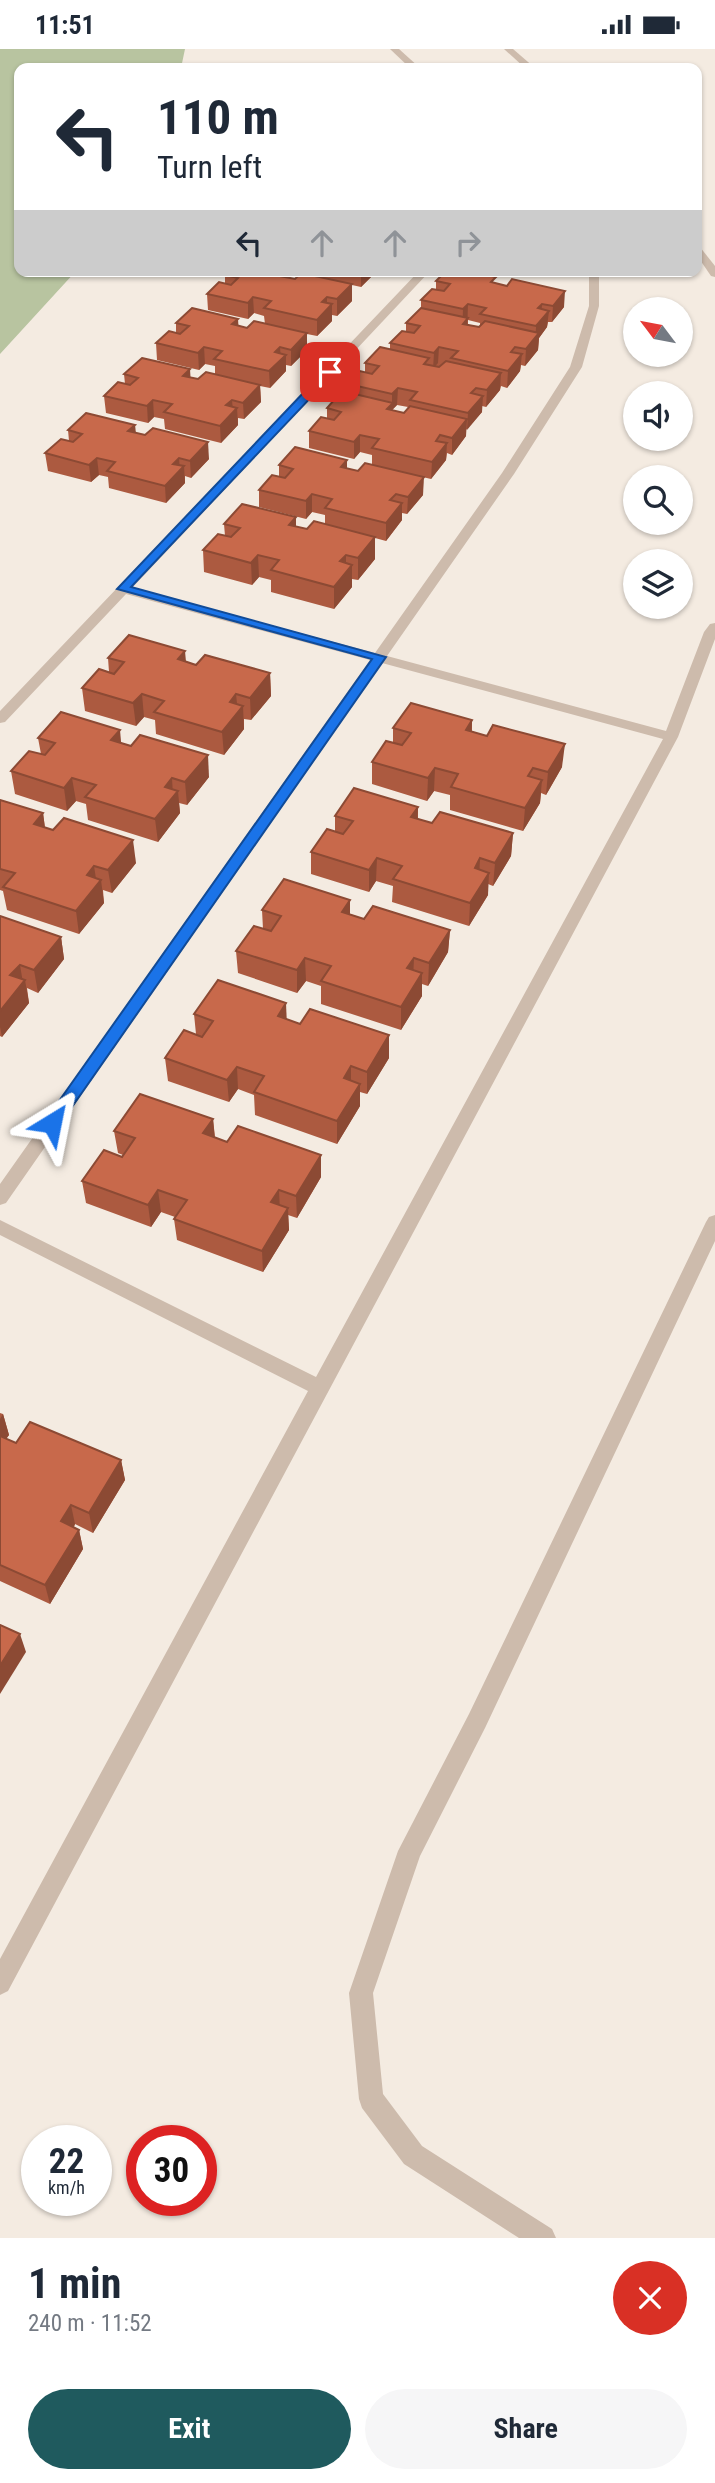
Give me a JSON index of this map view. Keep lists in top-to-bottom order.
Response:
{
  "north": "top left",
  "page": {
    "status": "11:51",
    "turn": ["110 m", "Turn left"],
    "speed": "22 km/h",
    "limit": "30",
    "heading": ["1 min", "240 m · 11:52"],
    "buttons": ["Exit", "Share"]
  }
}
